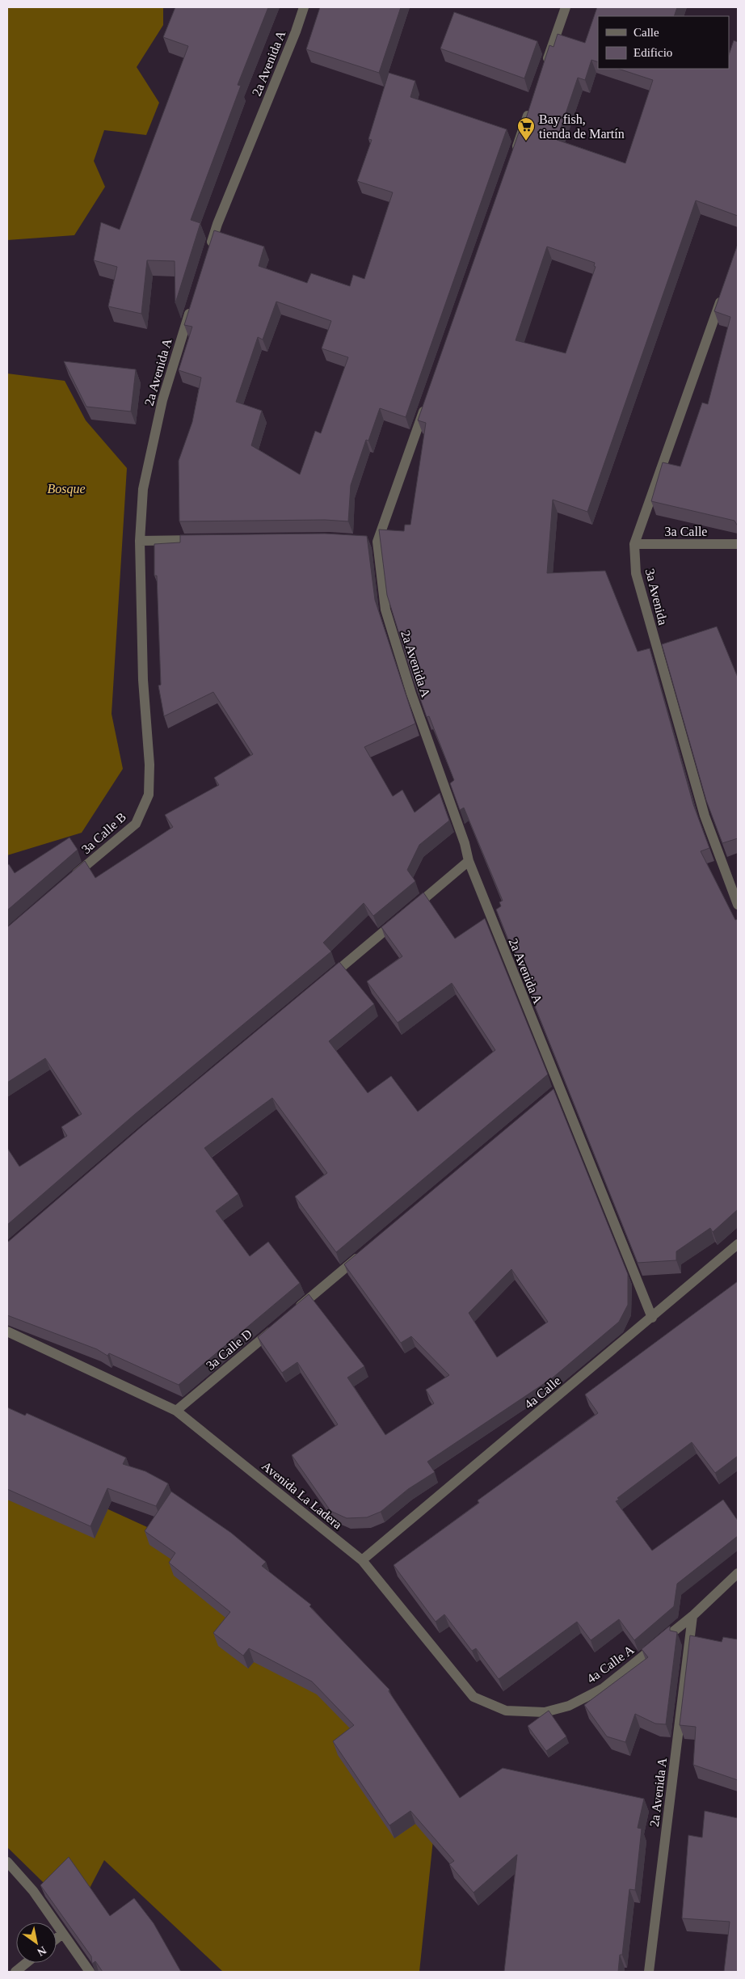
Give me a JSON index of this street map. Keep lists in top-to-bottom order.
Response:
{
  "streets": {
    "street": [
      "2a Avenida A",
      "3a Calle",
      "3a Avenida",
      "3a Calle B",
      "3a Calle D",
      "4a Calle",
      "Avenida La Ladera",
      "4a Calle A"
    ]
  },
  "crossings": [
    ["2a Avenida A", "3a Calle B"],
    ["2a Avenida A", "4a Calle"],
    ["2a Avenida A", "4a Calle A"],
    ["3a Calle", "3a Avenida"],
    ["3a Calle D", "Avenida La Ladera"],
    ["4a Calle", "Avenida La Ladera"],
    ["Avenida La Ladera", "4a Calle A"]
  ],
  "parks": ["Bosque"],
  "places": {
    "supermarket": ["Bay fish, tienda de Martín"]
  },
  "legend": ["Calle", "Edificio"],
  "north": "bottom right"
}
